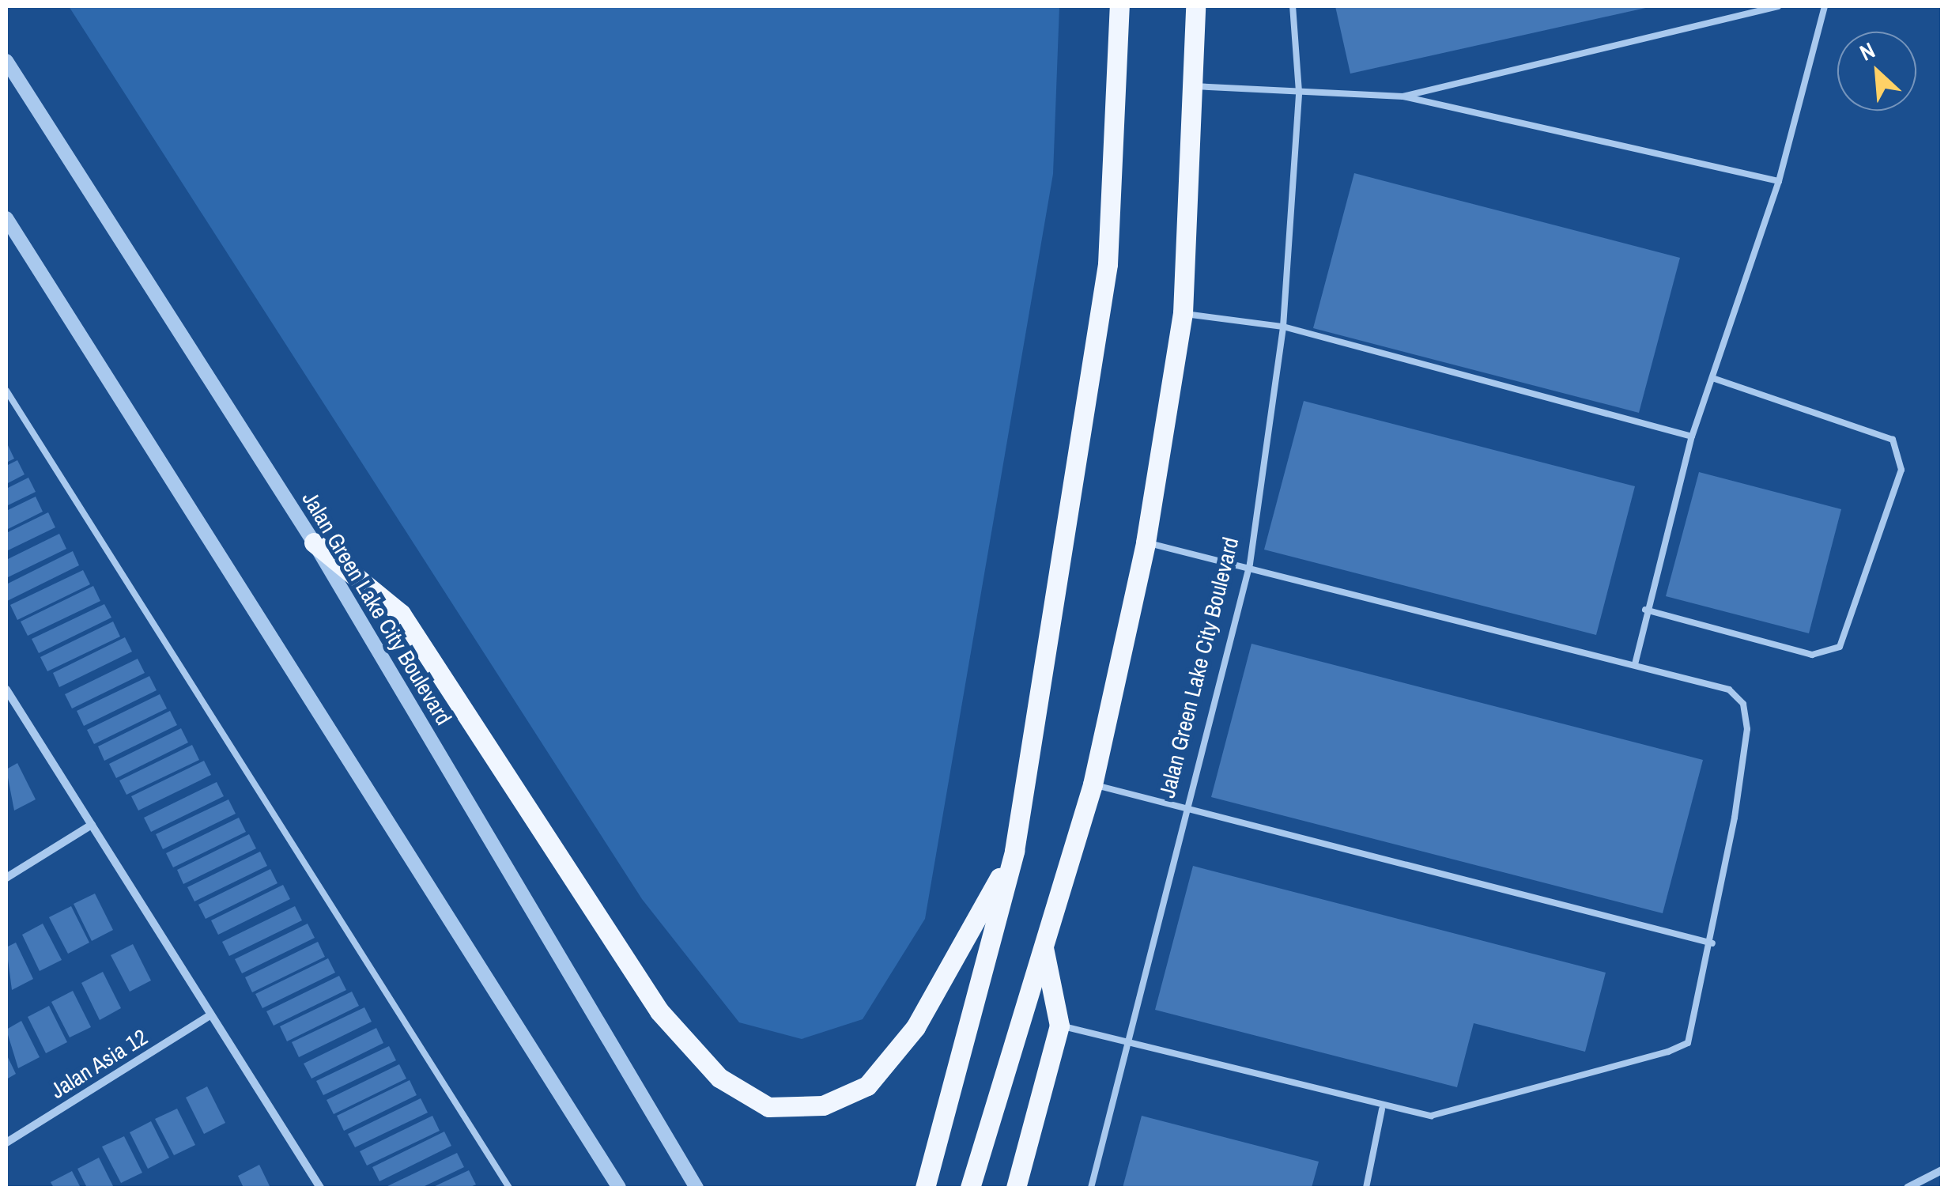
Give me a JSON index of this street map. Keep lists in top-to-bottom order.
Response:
{
  "streets": {
    "street": ["Jalan Green Lake City Boulevard", "Jalan Asia 12"]
  },
  "north": "top left"
}
